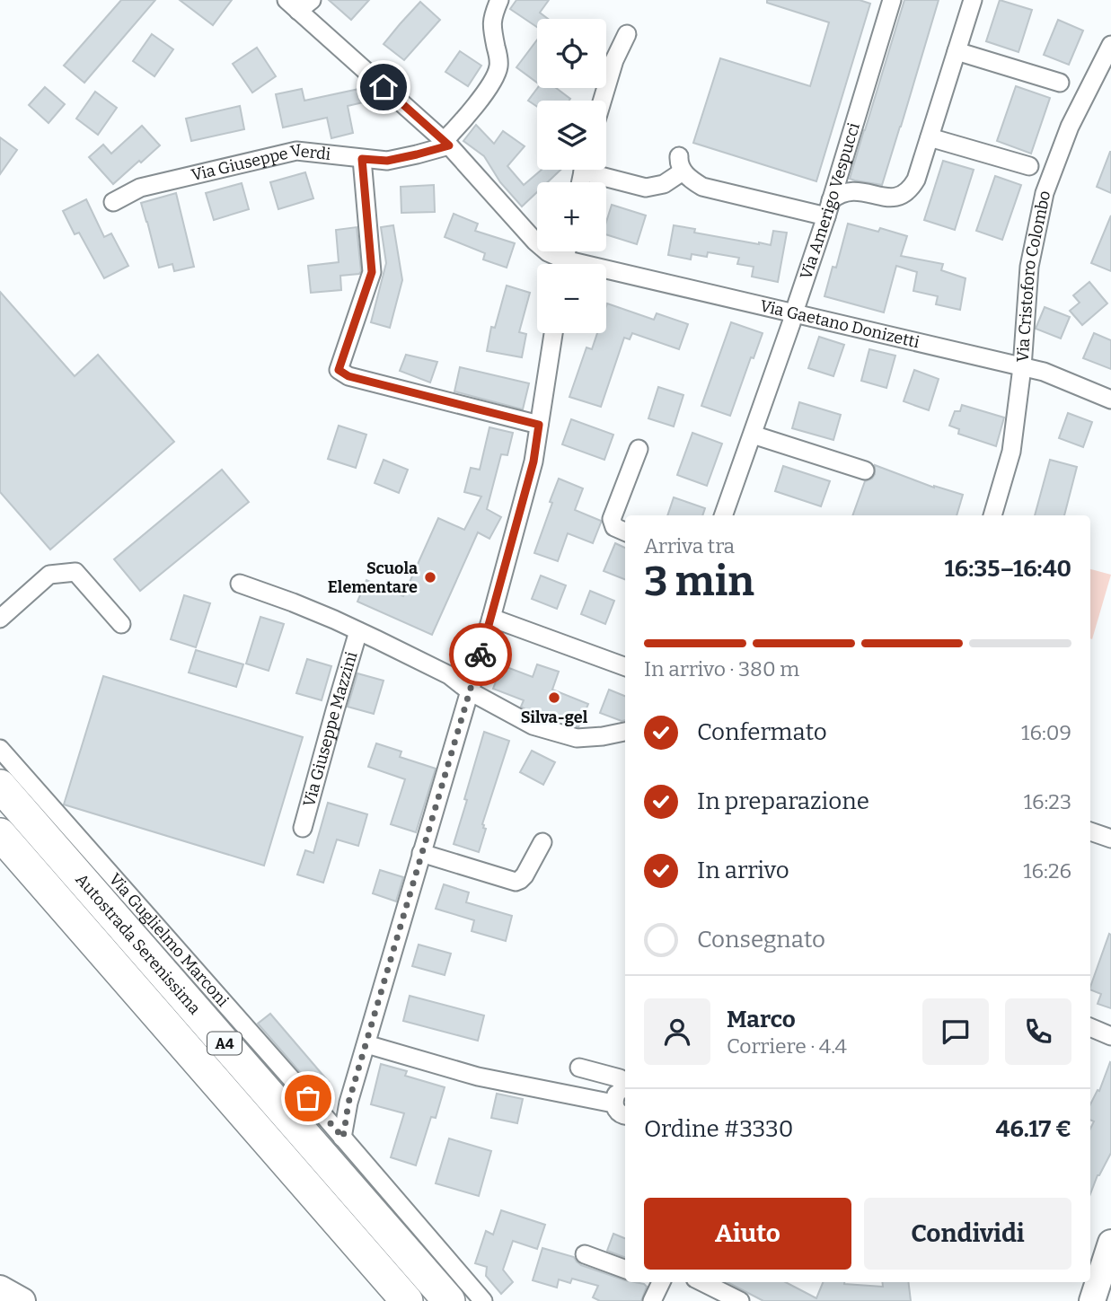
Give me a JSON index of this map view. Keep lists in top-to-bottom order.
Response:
{
  "streets": {
    "highway": ["Autostrada Serenissima", "A4"],
    "street": [
      "Via Giuseppe Verdi",
      "Via Amerigo Vespucci",
      "Via Cristoforo Colombo",
      "Via Gaetano Donizetti",
      "Via Giuseppe Mazzini",
      "Via Guglielmo Marconi"
    ]
  },
  "crossings": [
    ["Via Giuseppe Verdi", "Via Gaetano Donizetti"],
    ["Via Amerigo Vespucci", "Via Gaetano Donizetti"],
    ["Via Cristoforo Colombo", "Via Gaetano Donizetti"]
  ],
  "places": ["Scuola Elementare", "Silva-gel"],
  "page": {
    "map_buttons": ["+", "−"],
    "heading": ["3 min", "Arriva tra", "16:35–16:40"],
    "panel": [
      "Marco",
      "Corriere · 4.4",
      "Ordine #3330",
      "46.17 €"
    ],
    "bar": "In arrivo · 380 m",
    "list": [
      ["Confermato", "16:09"],
      ["In preparazione", "16:23"],
      ["In arrivo", "16:26"],
      "Consegnato"
    ],
    "buttons": ["Aiuto", "Condividi"]
  }
}
